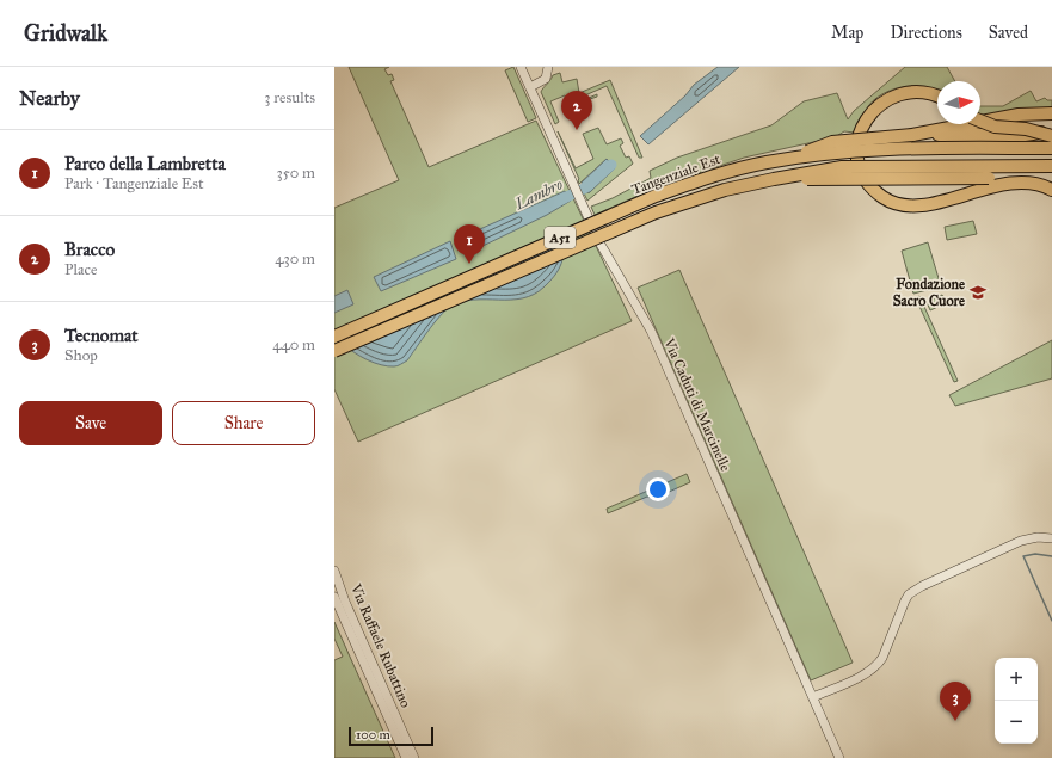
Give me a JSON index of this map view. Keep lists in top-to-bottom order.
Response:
{
  "streets": {
    "highway": ["Tangenziale Est", "A51"],
    "street": ["Via Caduti di Marcinelle", "Via Raffaele Rubattino"]
  },
  "water": ["Lambro"],
  "places": {
    "school or university": ["Fondazione Sacro Cuore"]
  },
  "scale_bar": "100 m",
  "north": "right",
  "page": {
    "header": "Gridwalk",
    "nav": ["Map", "Directions", "Saved"],
    "heading": ["Nearby", "3 results"],
    "pins": ["2", "1", "3"],
    "list": [
      {
        "mark": "1",
        "name": "Parco della Lambretta",
        "note": "Park · Tangenziale Est",
        "value": "350 m"
      },
      {
        "mark": "2",
        "name": "Bracco",
        "note": "Place",
        "value": "430 m"
      },
      {
        "mark": "3",
        "name": "Tecnomat",
        "note": "Shop",
        "value": "440 m"
      }
    ],
    "buttons": ["Save", "Share"],
    "map_buttons": ["+", "−"],
    "scale": "100 m"
  }
}
